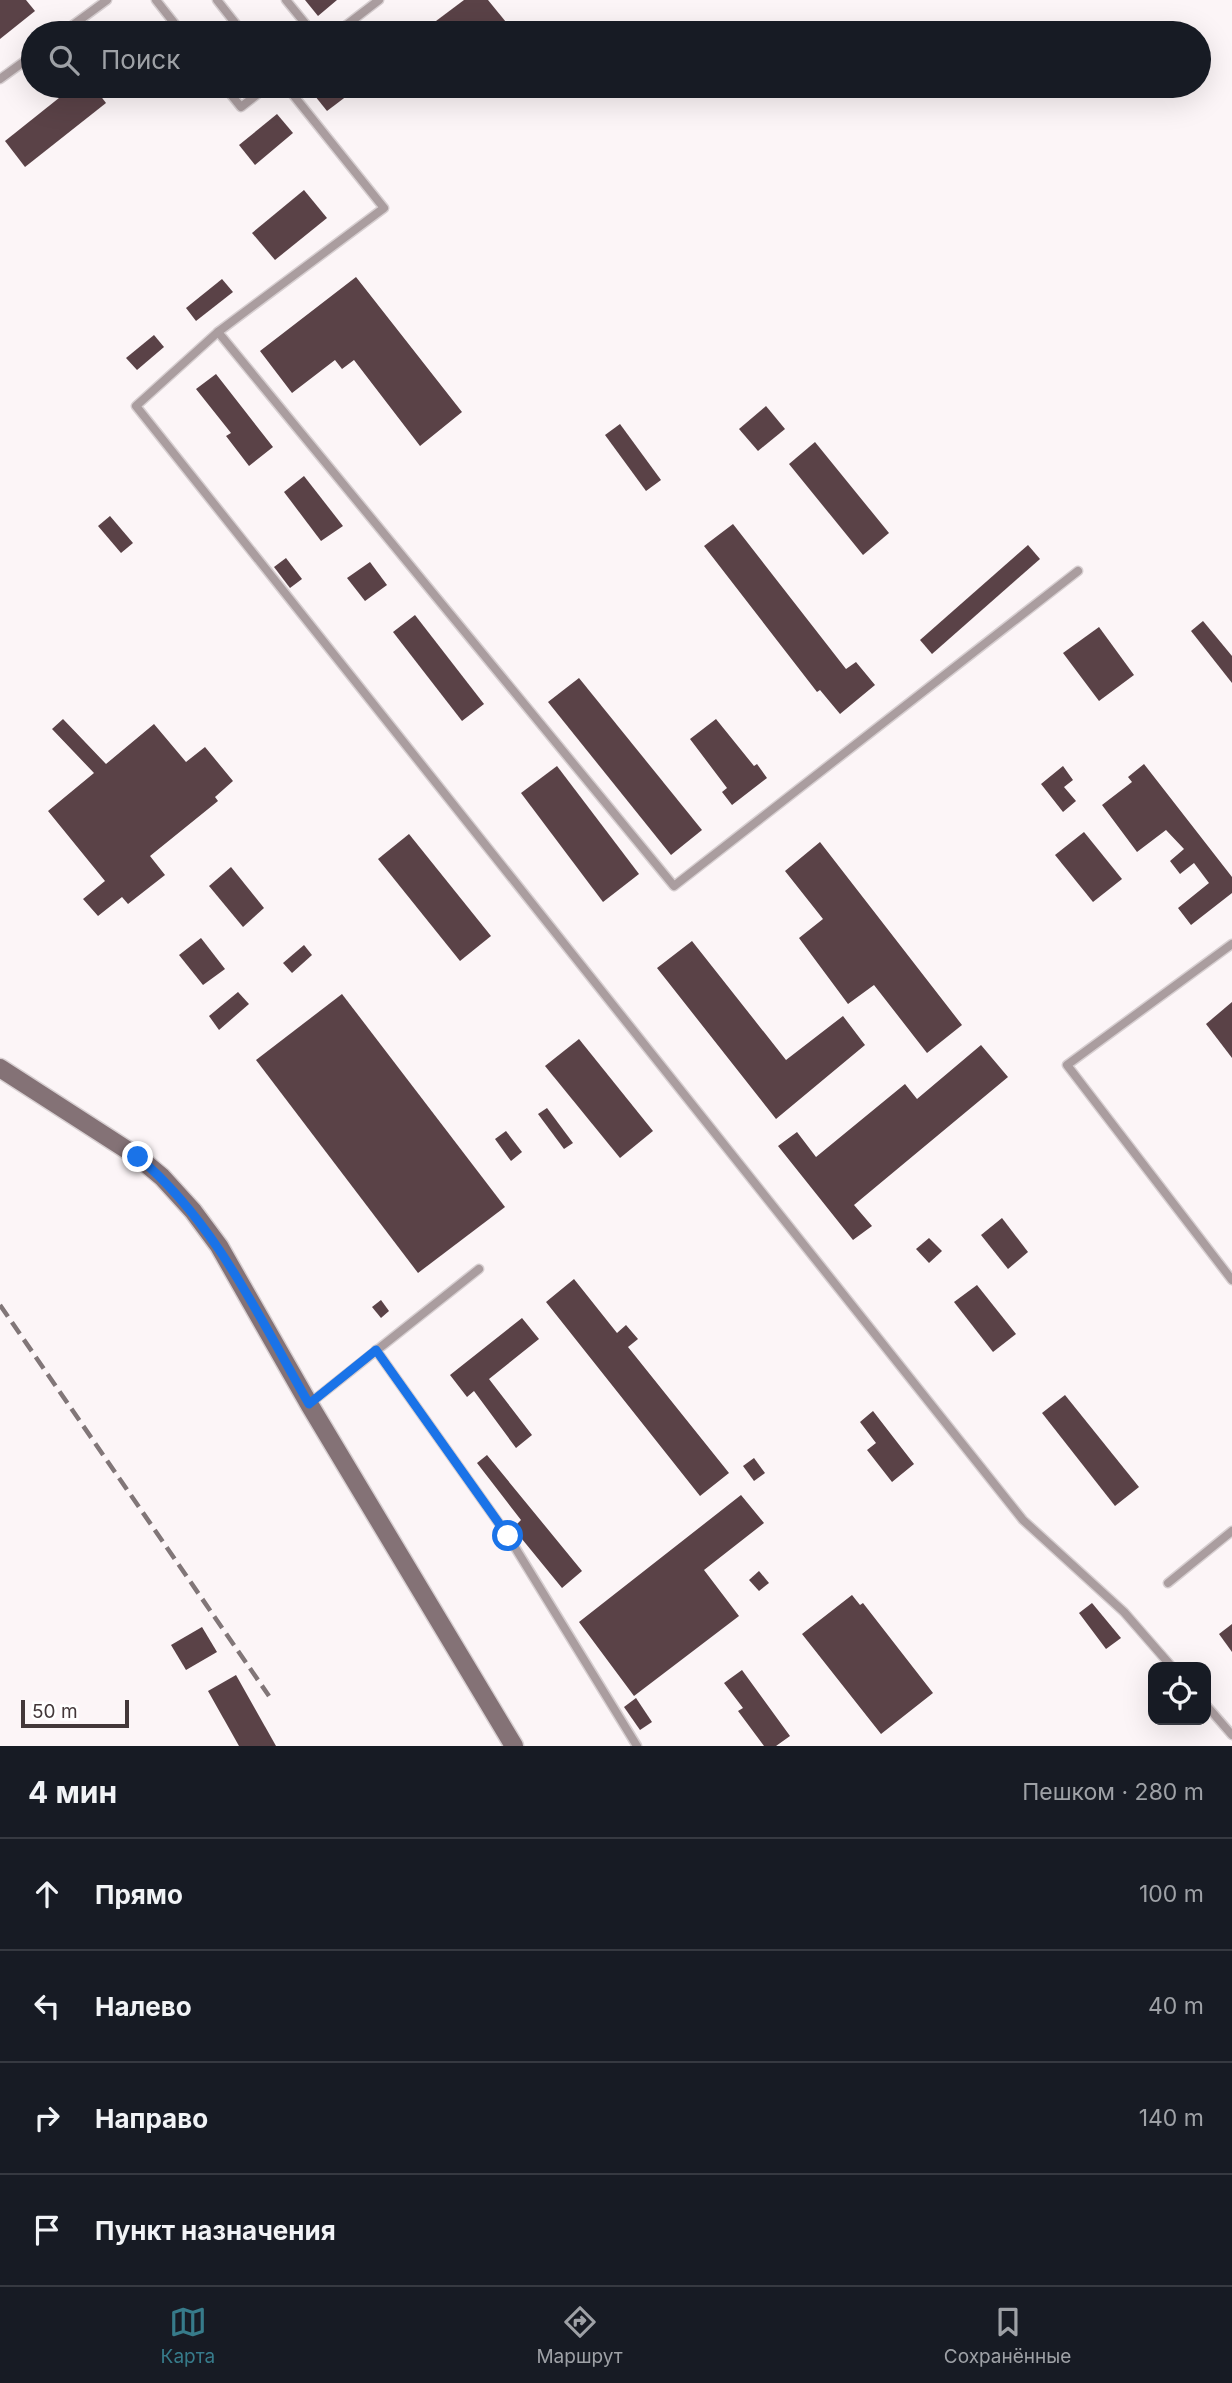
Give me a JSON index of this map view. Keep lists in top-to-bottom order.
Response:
{
  "scale_bar": "50 m",
  "page": {
    "search": "Поиск",
    "scale": "50 m",
    "heading": ["4 мин", "Пешком · 280 m"],
    "list": [
      ["Прямо", "100 m"],
      ["Налево", "40 m"],
      ["Направо", "140 m"],
      "Пункт назначения"
    ],
    "nav": ["Карта", "Маршрут", "Сохранённые"]
  }
}
